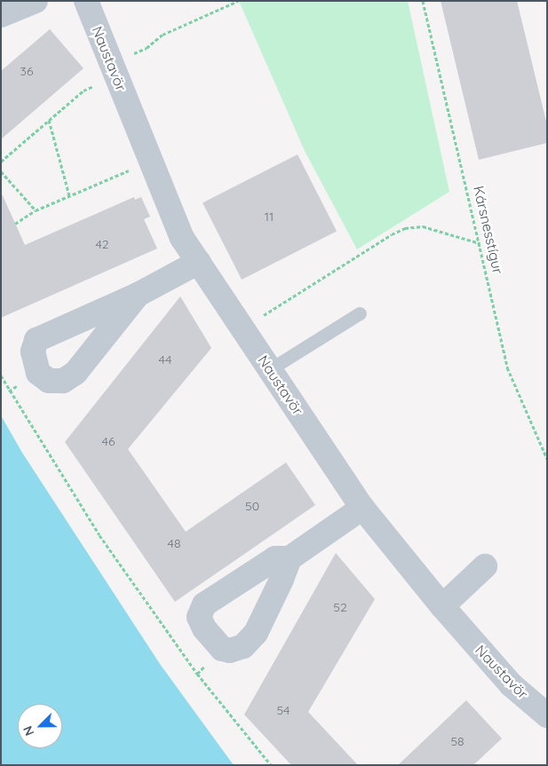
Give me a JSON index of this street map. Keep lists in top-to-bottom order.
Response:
{
  "streets": {
    "street": ["Naustavör"],
    "path": ["Kársnesstígur"]
  },
  "house_numbers": [
    "36",
    "11",
    "42",
    "44",
    "46",
    "50",
    "48",
    "52",
    "54",
    "58"
  ],
  "north": "bottom left"
}
